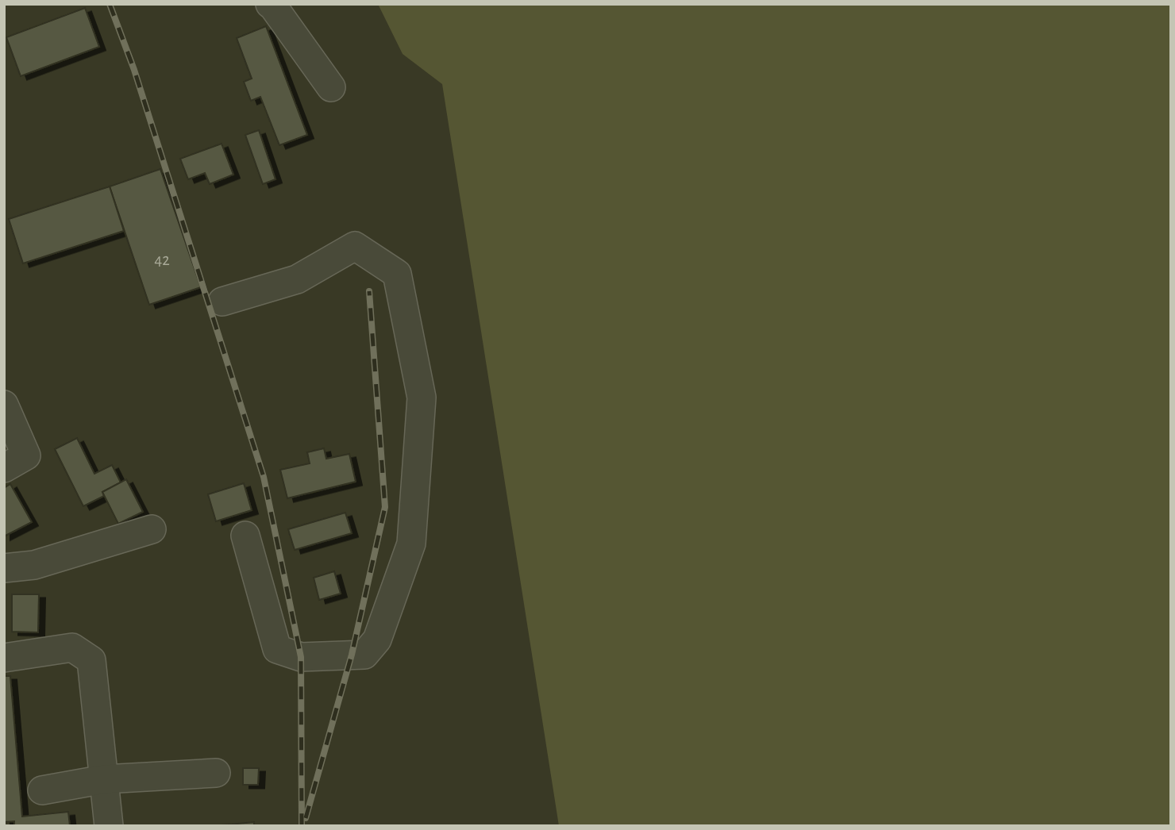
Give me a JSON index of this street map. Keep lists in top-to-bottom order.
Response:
{
  "house_numbers": ["42"]
}
